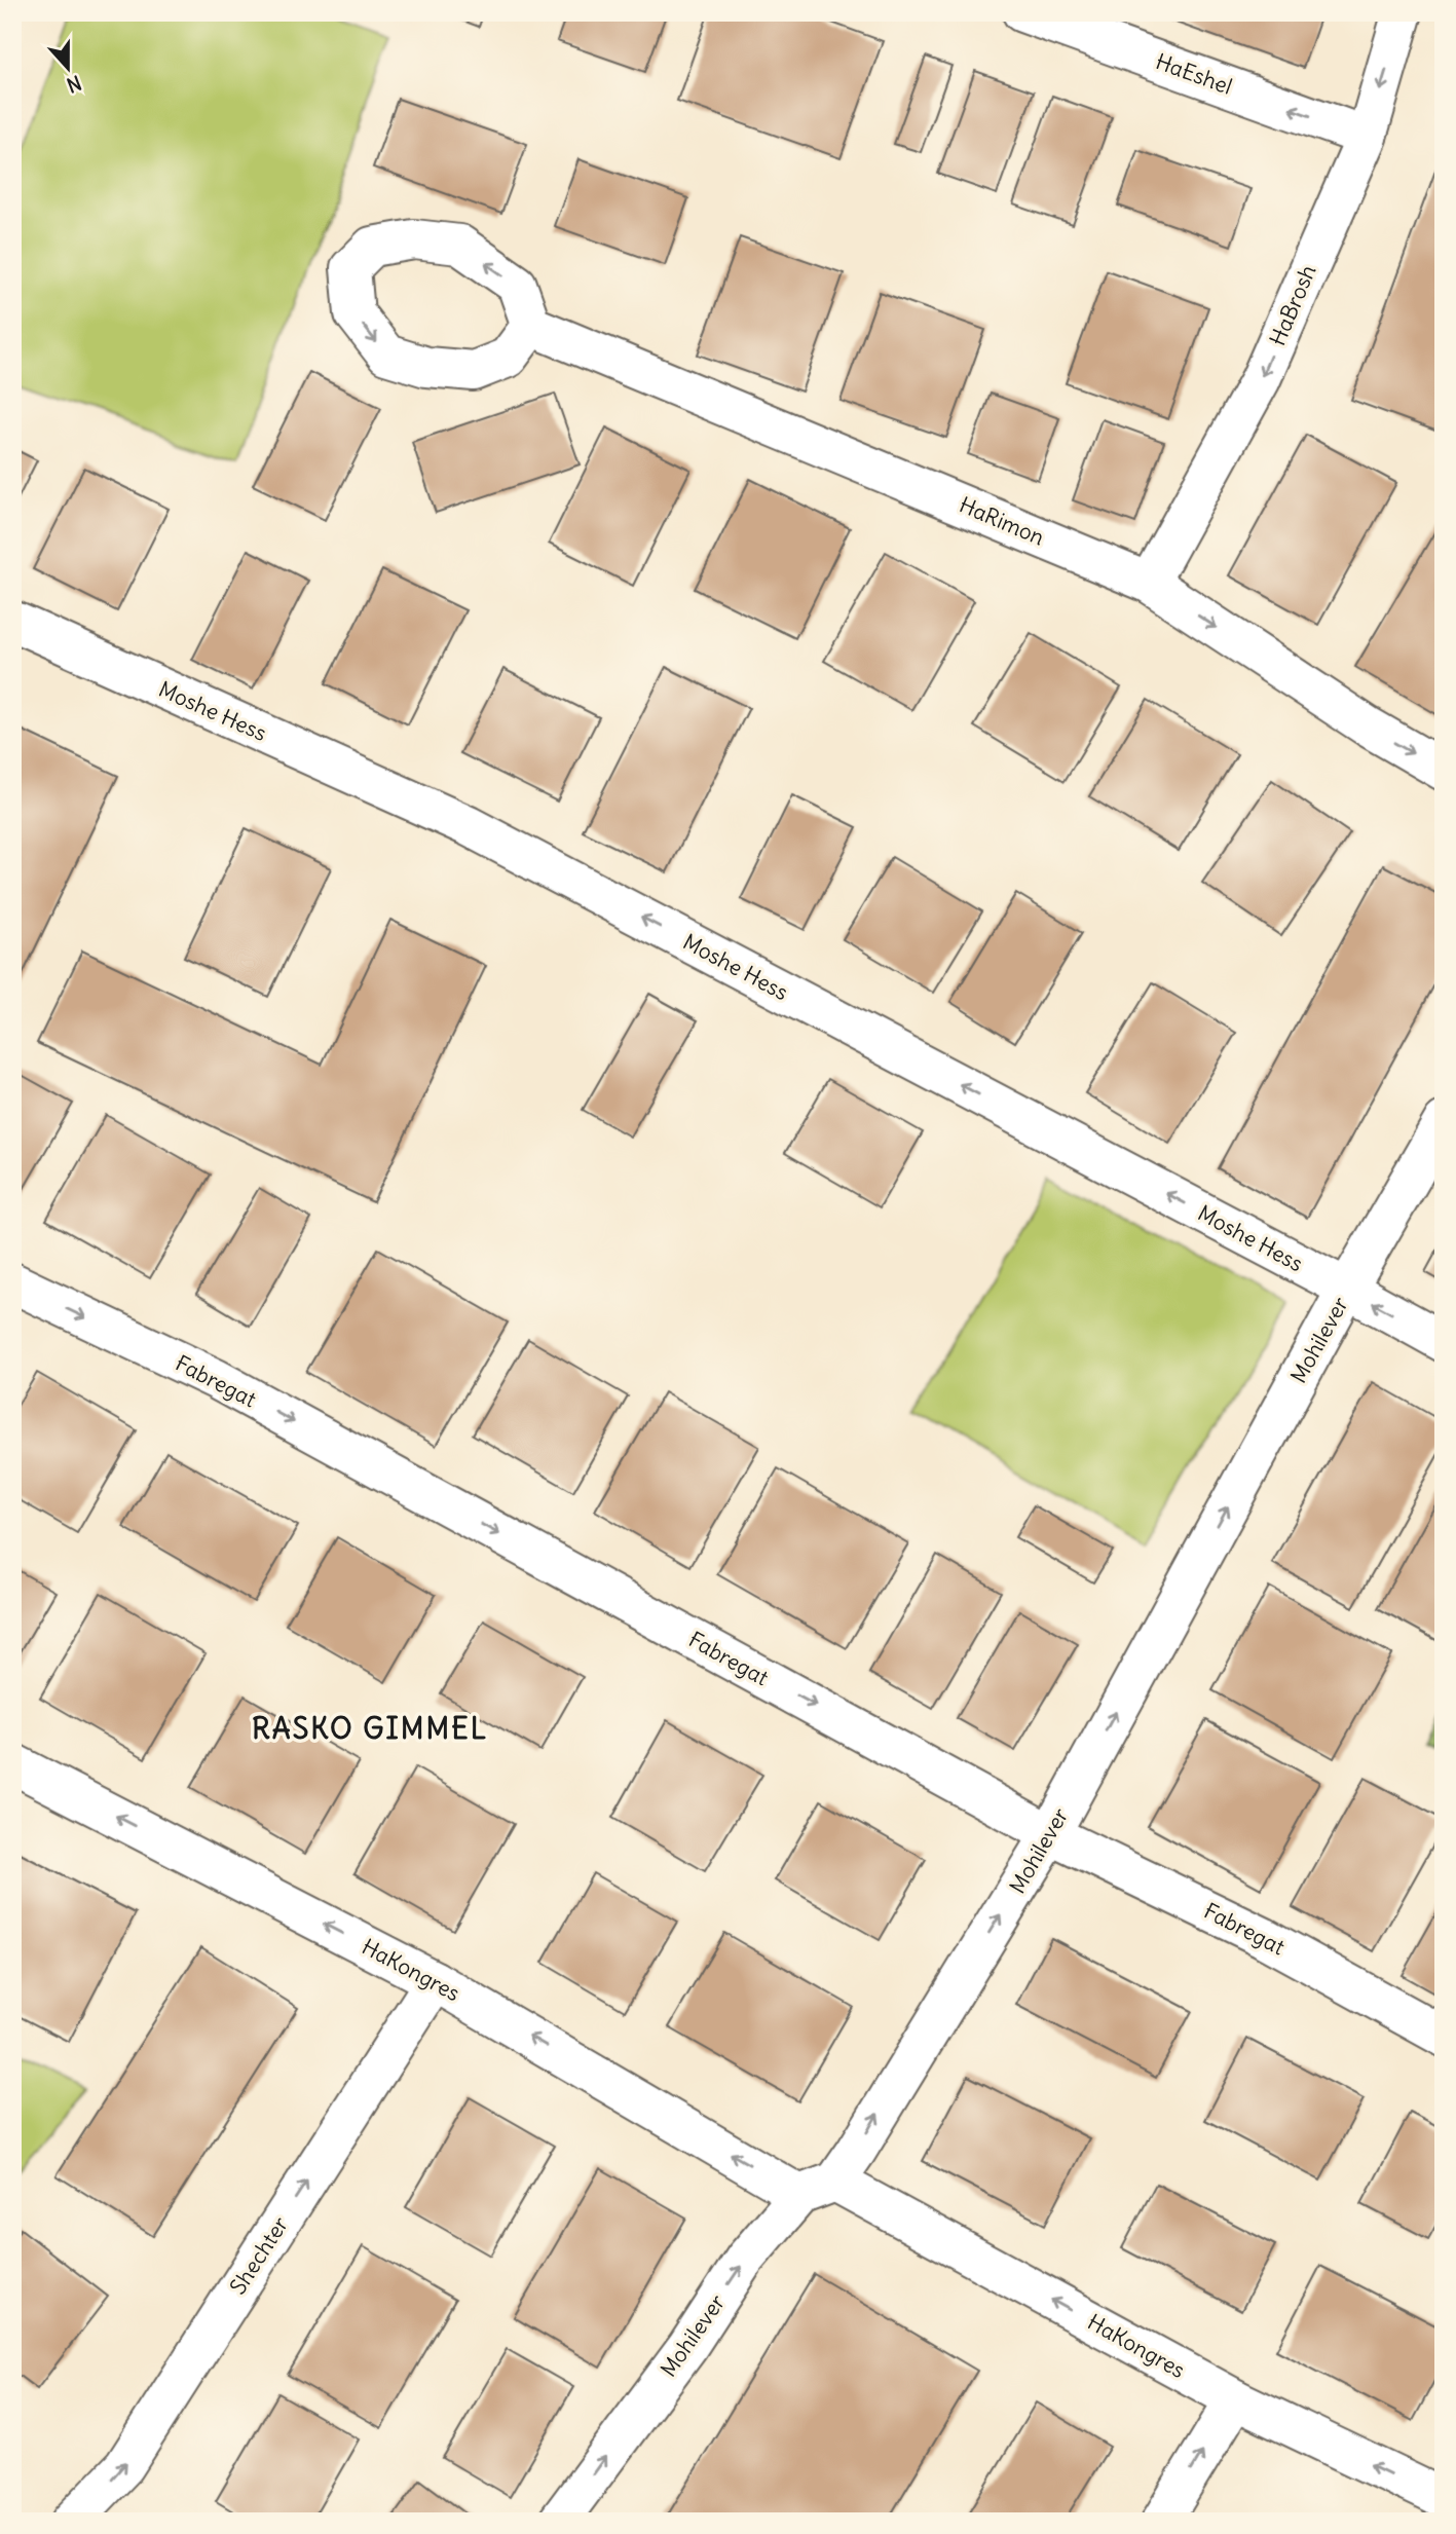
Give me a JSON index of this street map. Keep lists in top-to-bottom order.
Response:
{
  "streets": {
    "street": [
      "HaEshel",
      "HaBrosh",
      "HaRimon",
      "Moshe Hess",
      "Mohilever",
      "Fabregat",
      "HaKongres",
      "Shechter"
    ]
  },
  "crossings": [
    ["HaEshel", "HaBrosh"],
    ["HaBrosh", "HaRimon"],
    ["Moshe Hess", "Mohilever"],
    ["Mohilever", "Fabregat"],
    ["Mohilever", "HaKongres"],
    ["HaKongres", "Shechter"]
  ],
  "one_way": [
    "HaEshel",
    "HaBrosh",
    "Moshe Hess",
    "Mohilever",
    "Fabregat",
    "HaKongres",
    "Shechter"
  ],
  "districts": ["RASKO GIMMEL"],
  "north": "bottom"
}
